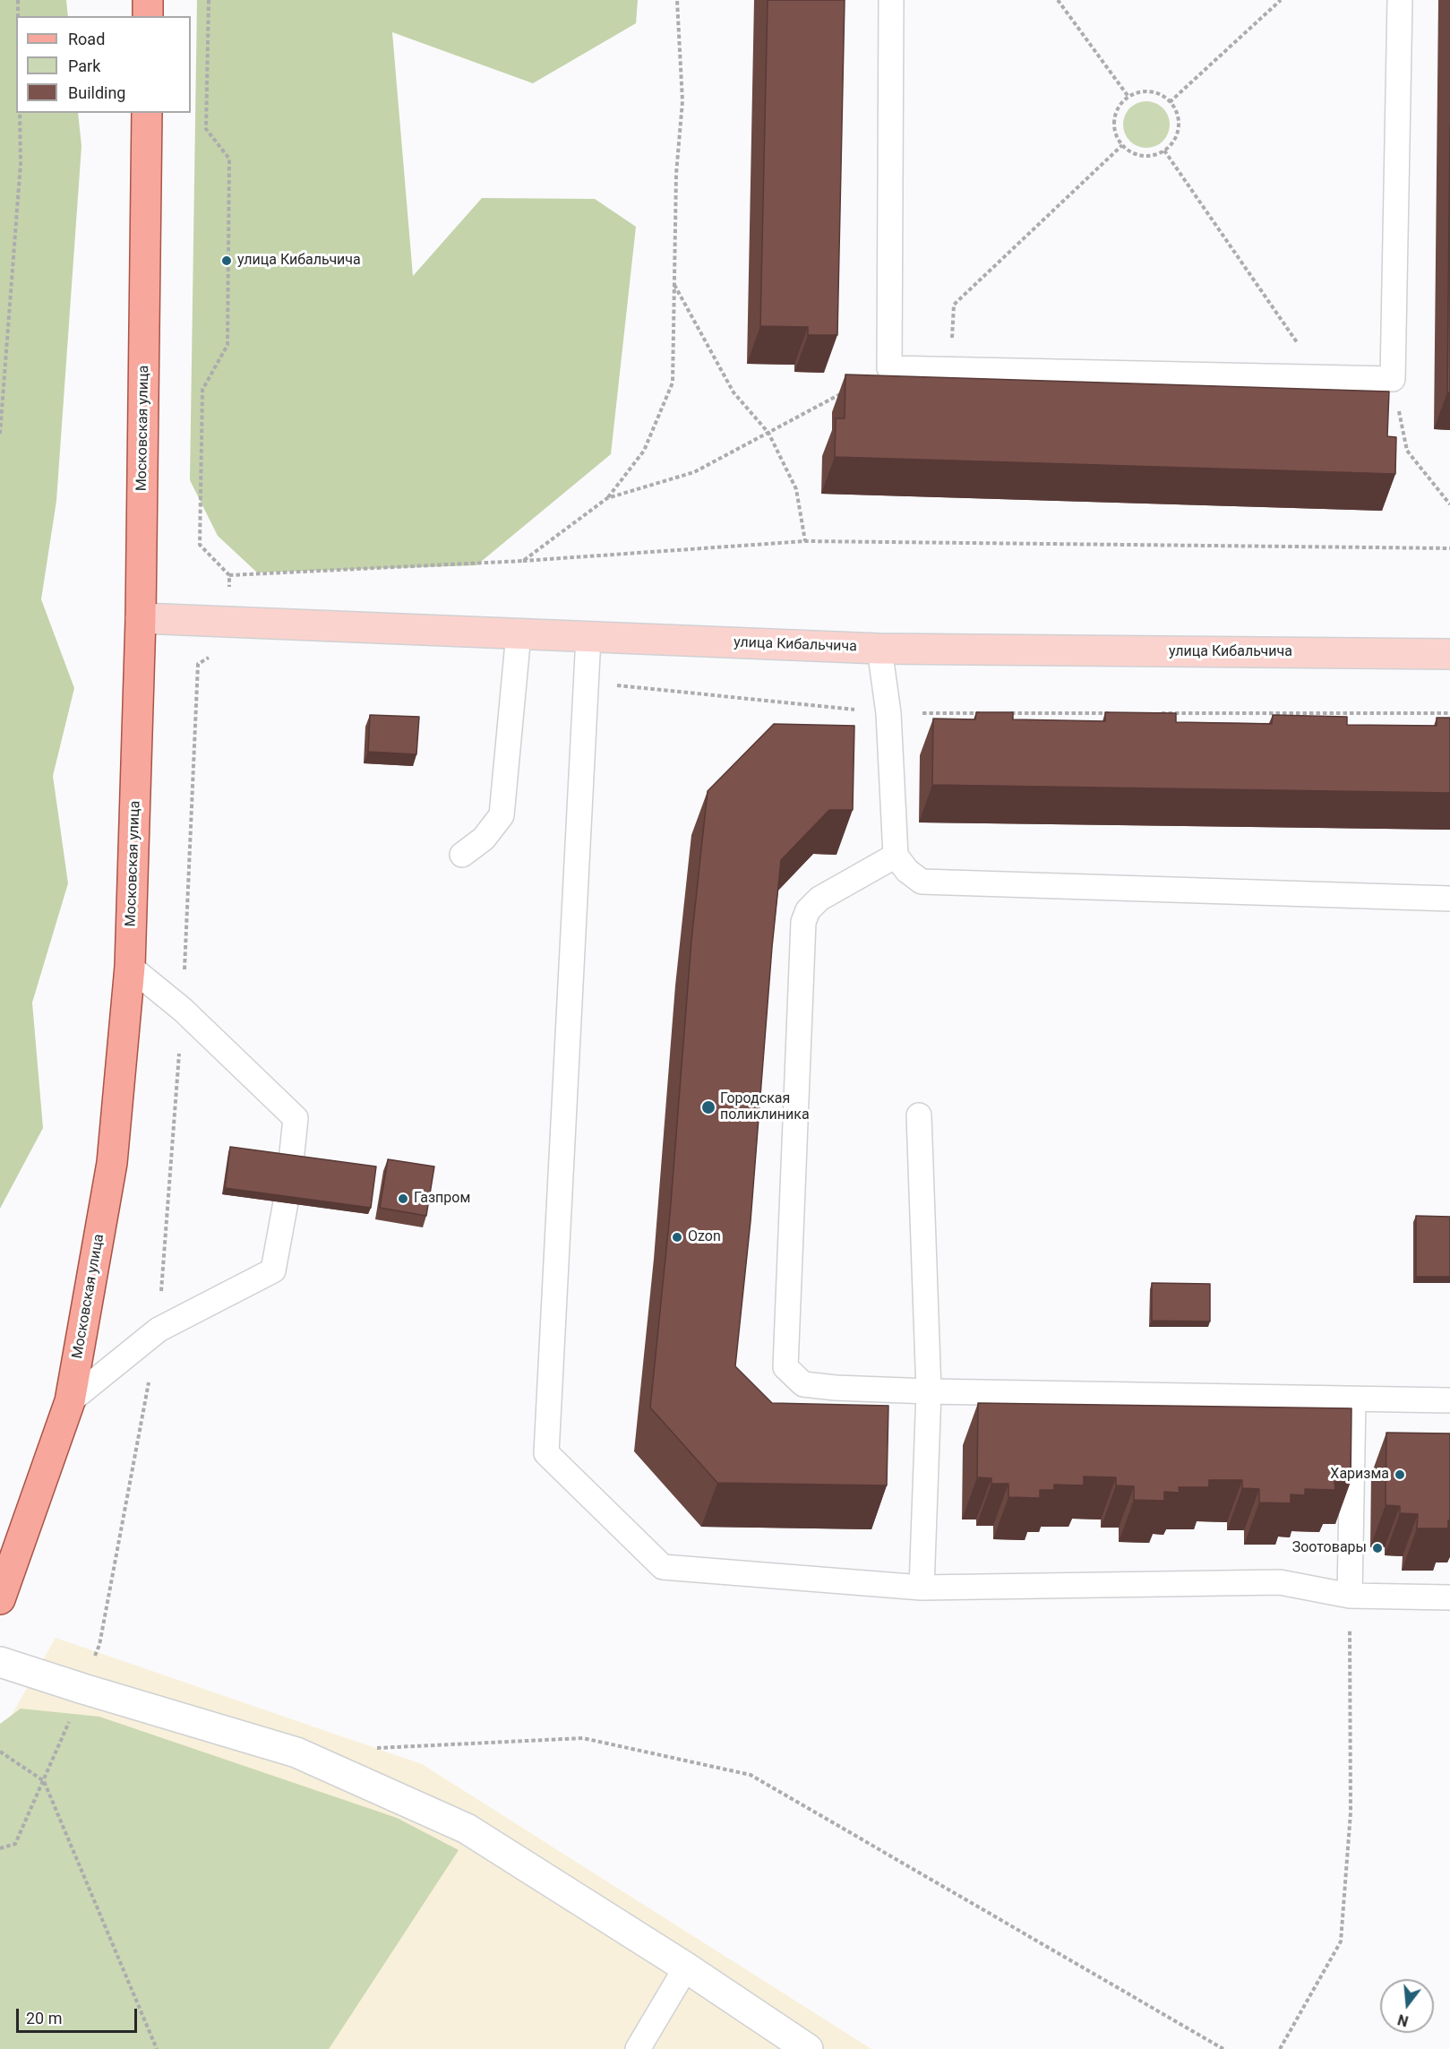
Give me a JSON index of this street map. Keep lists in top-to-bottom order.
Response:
{
  "streets": {
    "main road": ["Московская улица"],
    "street": ["улица Кибальчича"]
  },
  "crossings": [
    ["Московская улица", "улица Кибальчича"]
  ],
  "places": [
    "улица Кибальчича",
    "Городская поликлиника",
    "Газпром",
    "Ozon",
    "Харизма",
    "Зоотовары"
  ],
  "legend": ["Road", "Park", "Building"],
  "scale_bar": "20 m",
  "north": "bottom"
}
